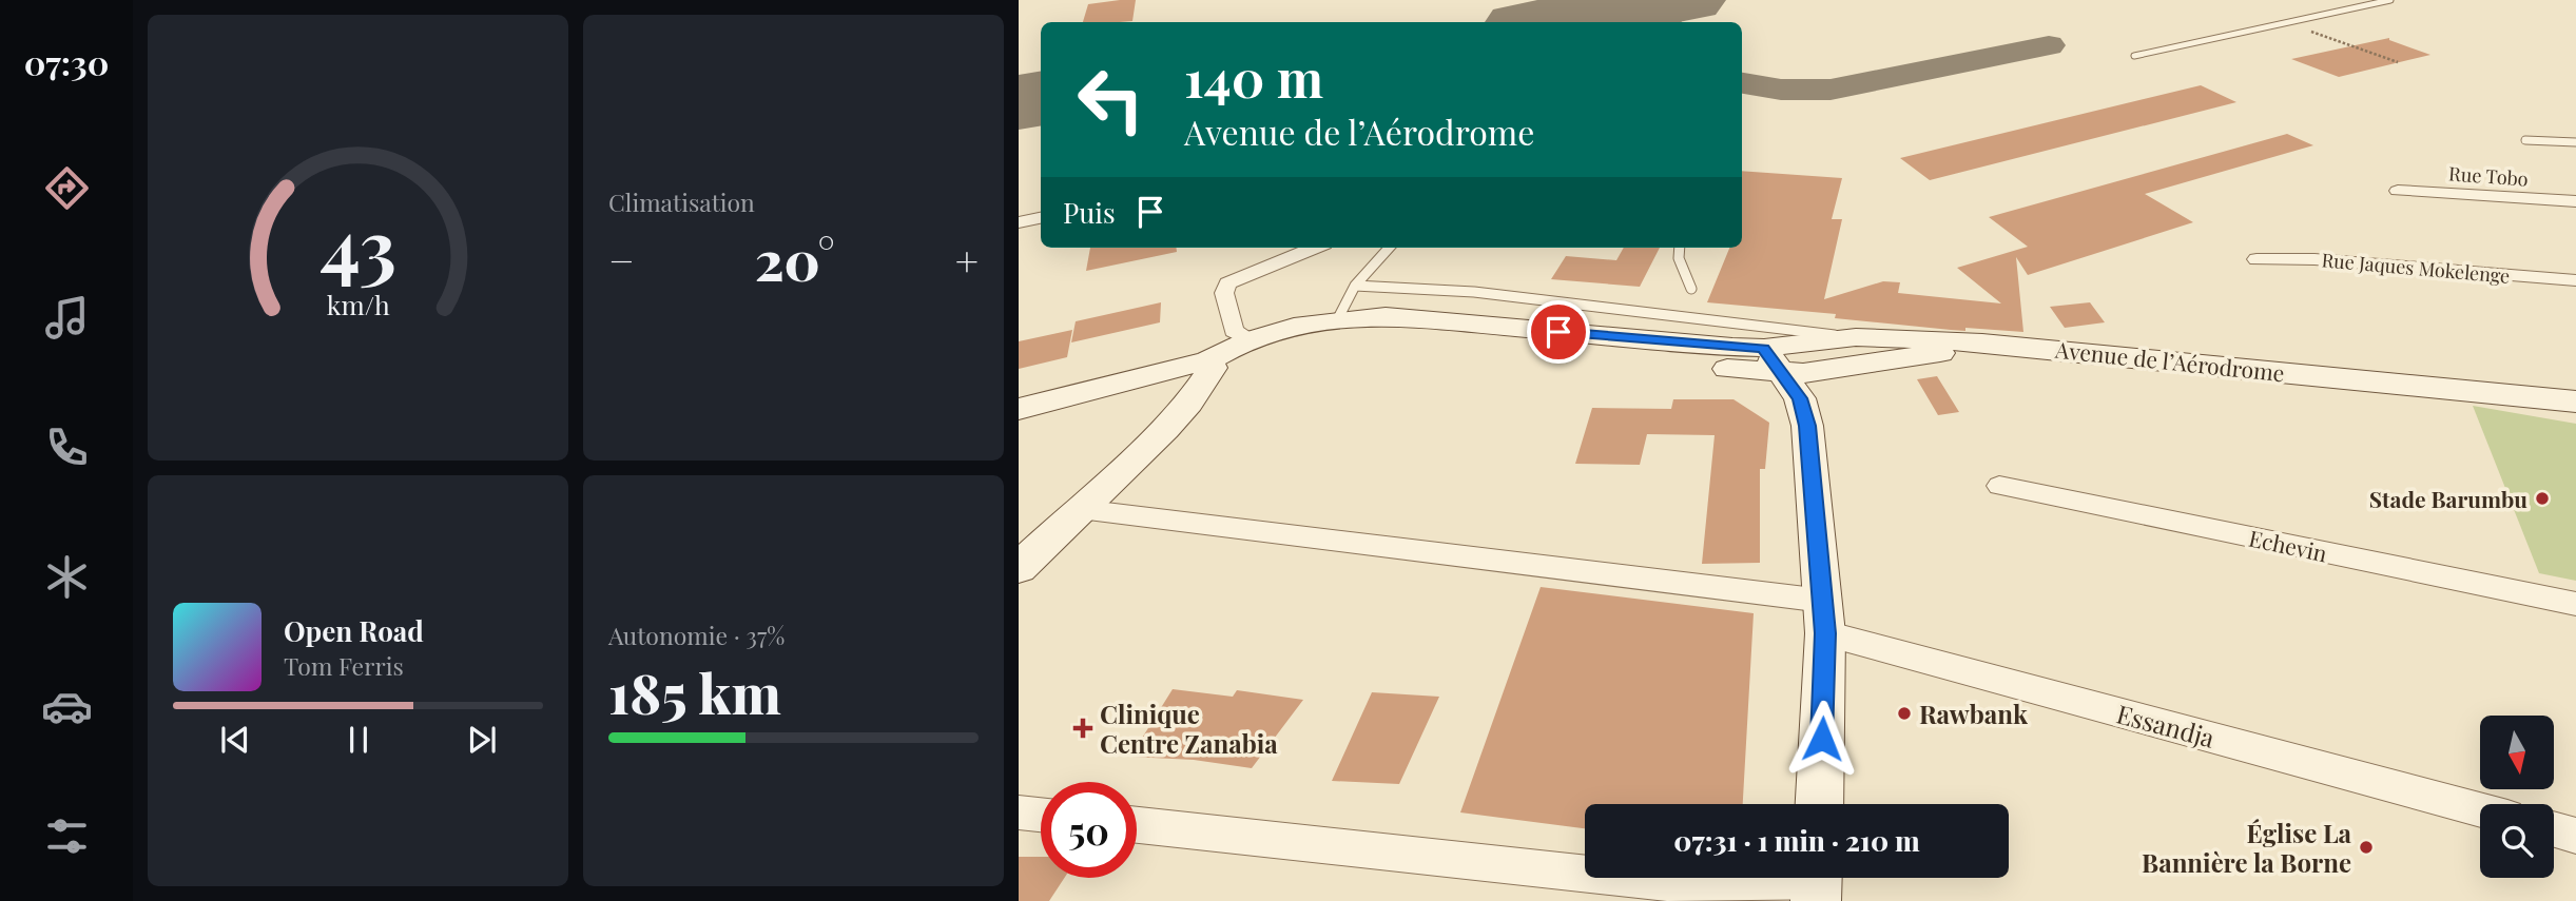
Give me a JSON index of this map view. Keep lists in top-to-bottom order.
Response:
{
  "streets": {
    "main road": ["Avenue de l’Aérodrome"],
    "street": [
      "Rue Tobo",
      "Rue Jaques Mokelenge",
      "Echevin",
      "Essandja"
    ]
  },
  "places": {
    "other": ["Stade Barumbu", "Rawbank", "Église La Bannière la Borne"],
    "health": ["Clinique Centre Zanabia"]
  },
  "north": "bottom",
  "page": {
    "tabs": "07:30",
    "tile": [
      "Climatisation",
      ["Autonomie · 37%", "185 km"]
    ],
    "turn": ["140 m", "Avenue de l’Aérodrome"],
    "then": "Puis",
    "heat": ["−", "20°", "+"],
    "song": ["Open Road", "Tom Ferris"],
    "limit": "50",
    "trip": "07:31 · 1 min · 210 m",
    "gauge": ["43", "km/h"]
  }
}
